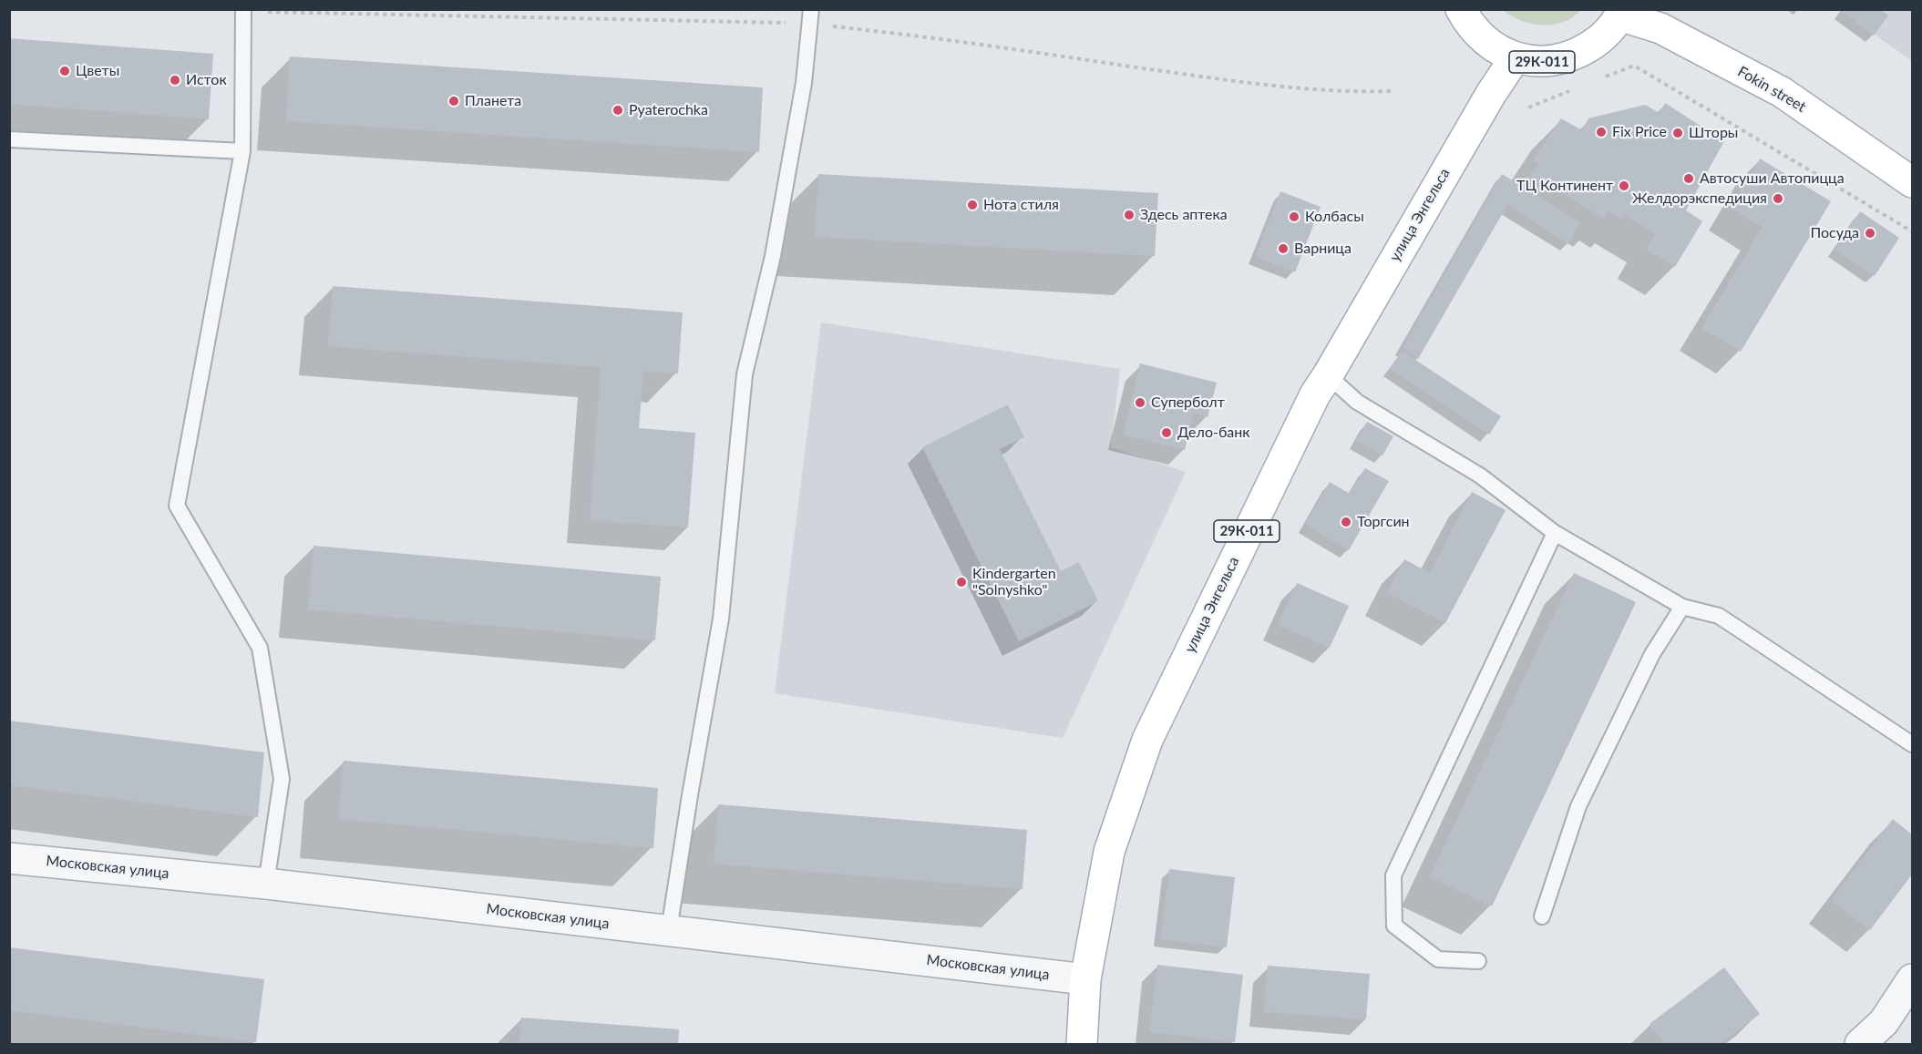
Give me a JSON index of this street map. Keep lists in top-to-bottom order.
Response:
{
  "streets": {
    "main road": ["29К-011", "Fokin street", "улица Энгельса"],
    "street": ["Московская улица"]
  },
  "crossings": [
    ["29К-011", "Fokin street"],
    ["29К-011", "улица Энгельса"],
    ["улица Энгельса", "Московская улица"]
  ],
  "places": [
    "Цветы",
    "Исток",
    "Планета",
    "Pyaterochka",
    "Fix Price",
    "Шторы",
    "Автосуши Автопицца",
    "ТЦ Континент",
    "Желдорэкспедиция",
    "Нота стиля",
    "Здесь аптека",
    "Колбасы",
    "Посуда",
    "Варница",
    "Суперболт",
    "Дело-банк",
    "Торгсин",
    "Kindergarten \"Solnyshko\""
  ]
}
